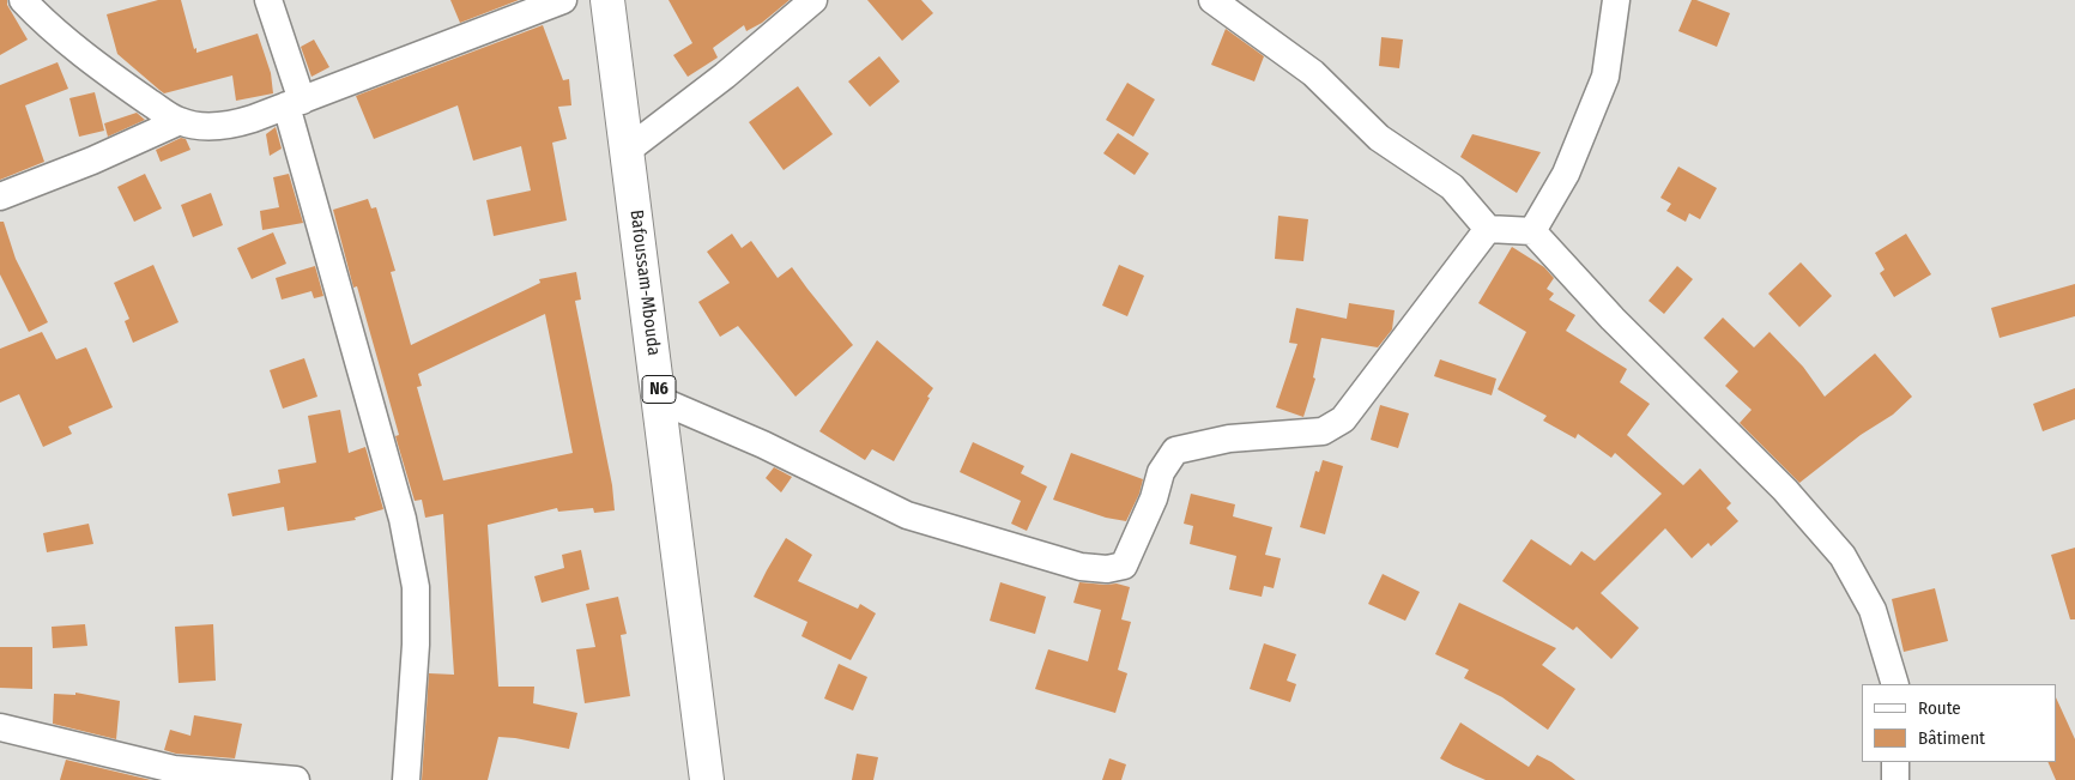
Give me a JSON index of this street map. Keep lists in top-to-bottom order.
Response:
{
  "streets": {
    "highway": ["Bafoussam-Mbouda", "N6"]
  },
  "legend": ["Route", "Bâtiment"]
}
